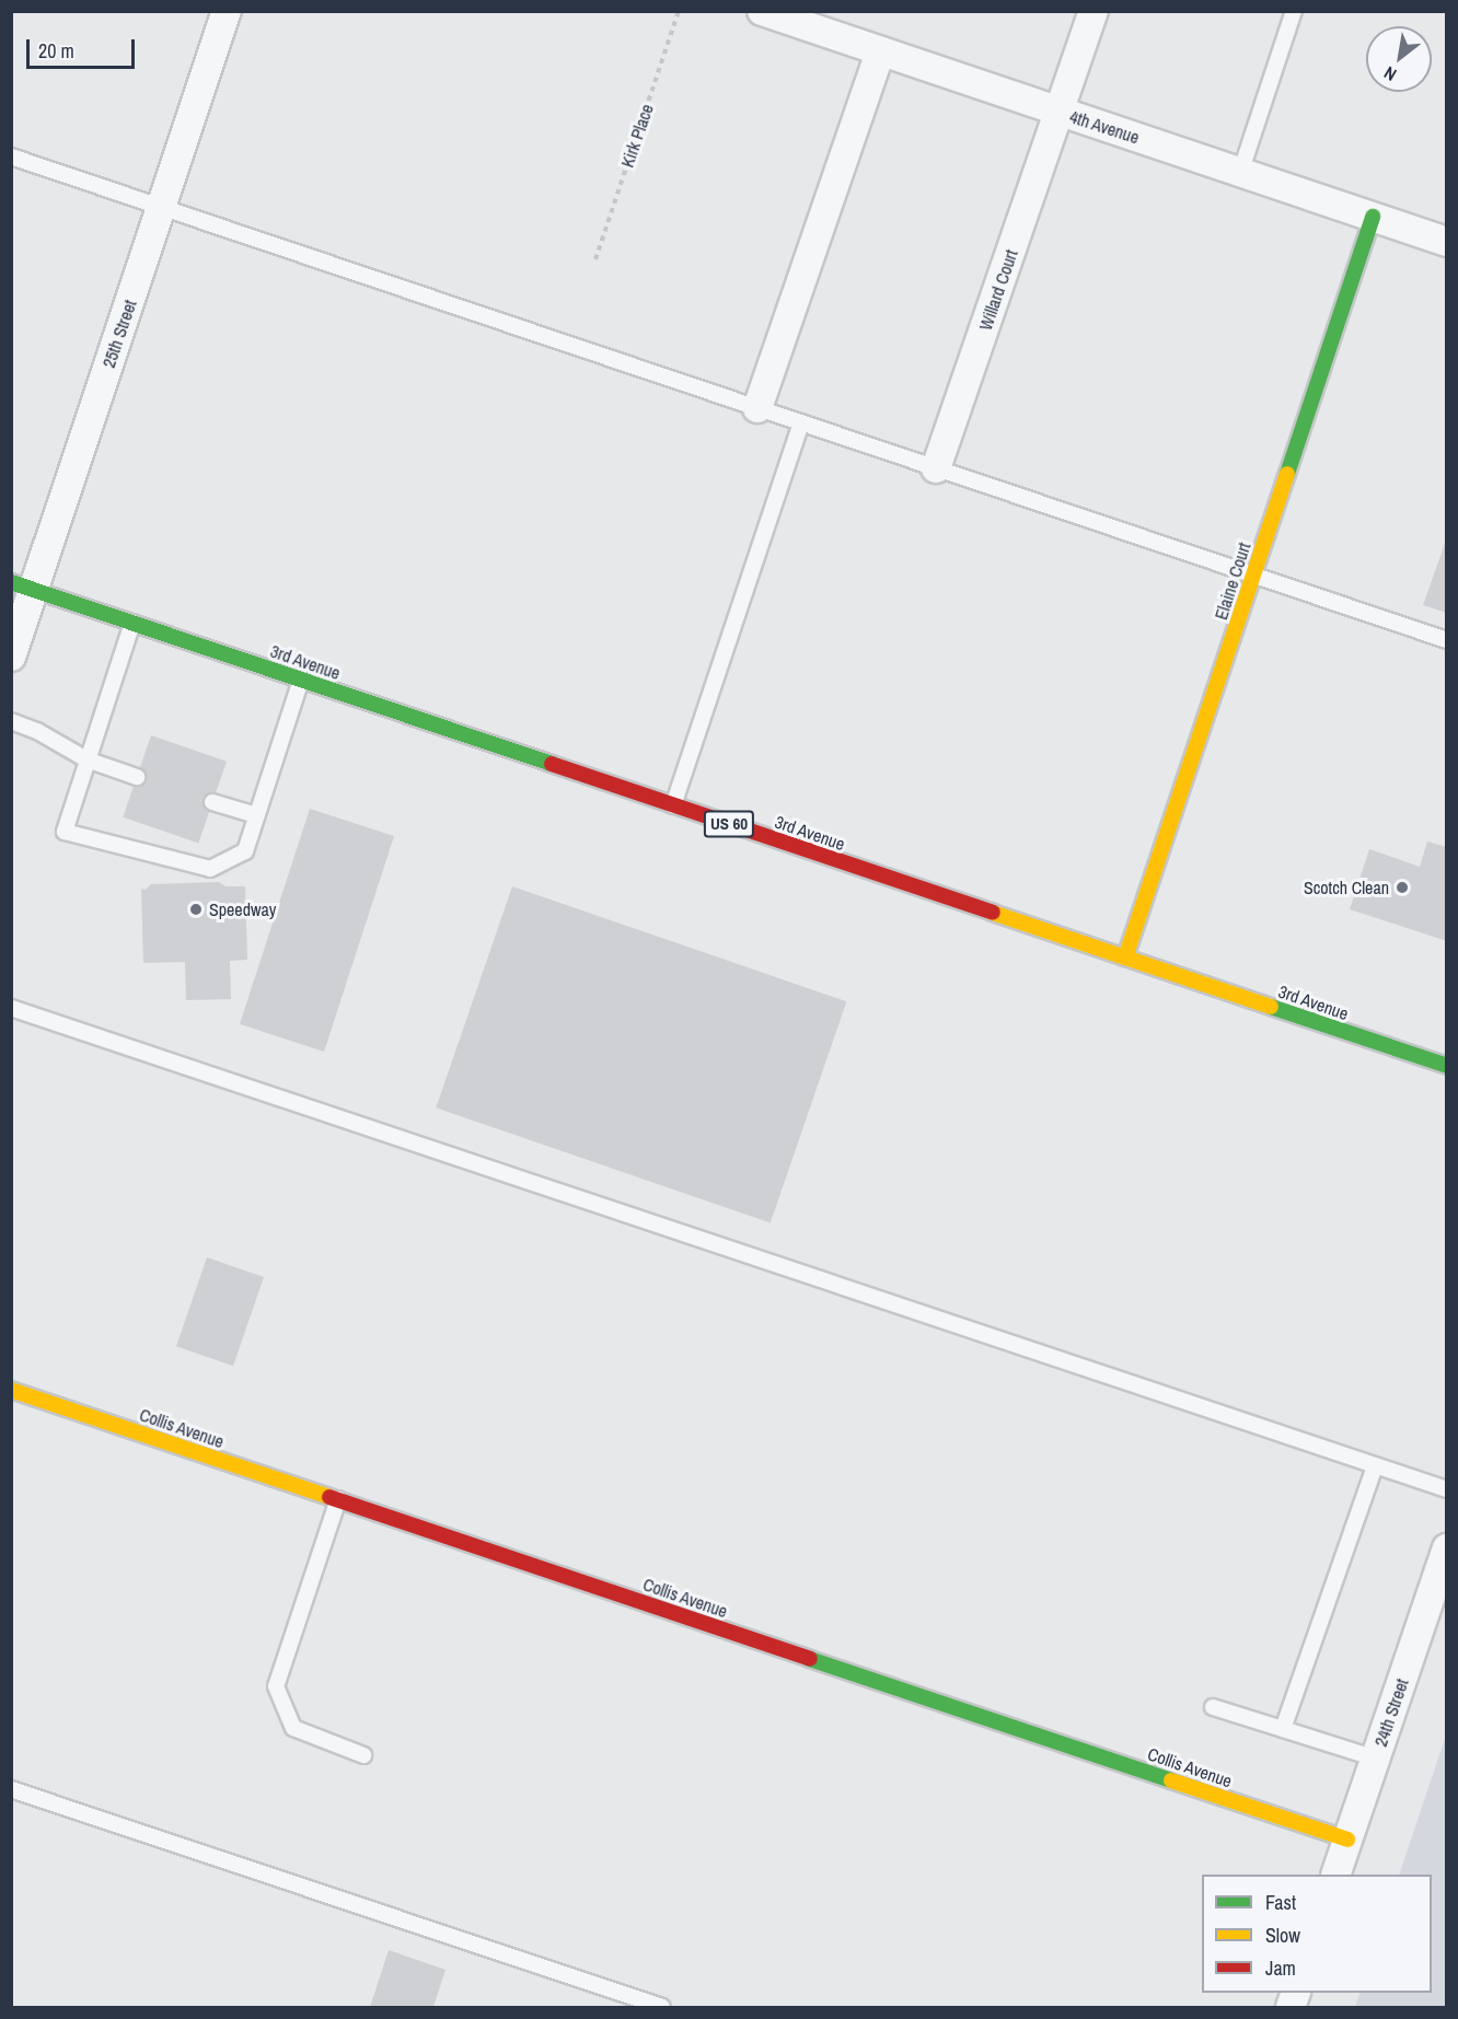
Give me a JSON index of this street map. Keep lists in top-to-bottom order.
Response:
{
  "streets": {
    "street": [
      "4th Avenue",
      "Willard Court",
      "25th Street",
      "Elaine Court",
      "3rd Avenue",
      "US 60",
      "Collis Avenue",
      "24th Street"
    ],
    "path": ["Kirk Place"]
  },
  "crossings": [
    ["4th Avenue", "Willard Court"],
    ["4th Avenue", "Elaine Court"],
    ["25th Street", "3rd Avenue"],
    ["Elaine Court", "3rd Avenue"],
    ["Collis Avenue", "24th Street"]
  ],
  "places": ["Scotch Clean", "Speedway"],
  "legend": ["Fast", "Slow", "Jam"],
  "scale_bar": "20 m",
  "north": "bottom left"
}
